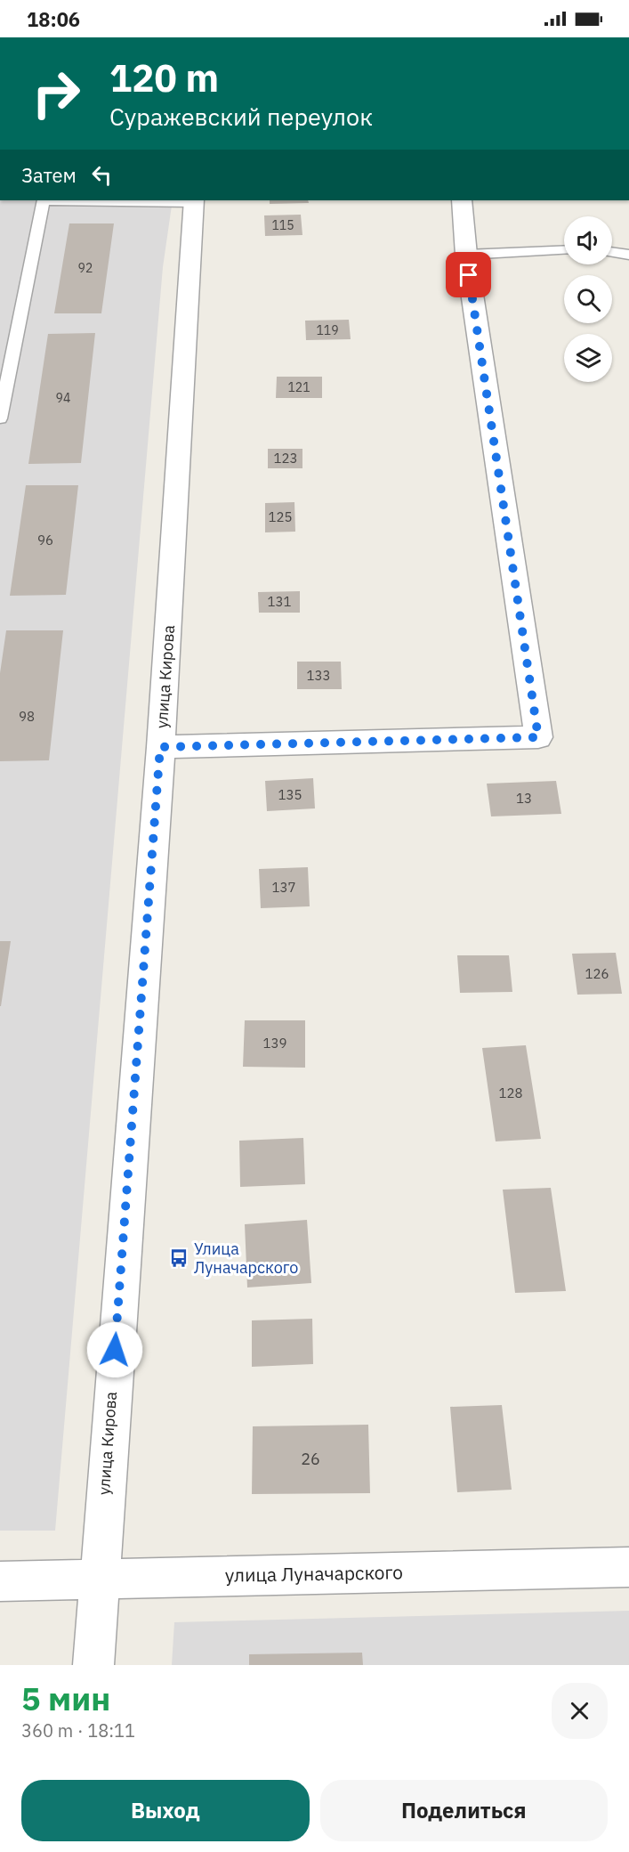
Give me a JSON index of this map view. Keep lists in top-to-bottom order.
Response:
{
  "streets": {
    "street": ["улица Кирова", "улица Луначарского"]
  },
  "crossings": [
    ["улица Кирова", "улица Луначарского"]
  ],
  "places": {
    "bus stop": ["Улица Луначарского"]
  },
  "house_numbers": [
    "115",
    "92",
    "119",
    "121",
    "94",
    "123",
    "125",
    "96",
    "131",
    "133",
    "98",
    "135",
    "13",
    "137",
    "126",
    "139",
    "128",
    "26"
  ],
  "page": {
    "status": "18:06",
    "turn": ["120 m", "Суражевский переулок"],
    "then": "Затем",
    "heading": ["5 мин", "360 m · 18:11"],
    "buttons": ["Выход", "Поделиться"]
  }
}
